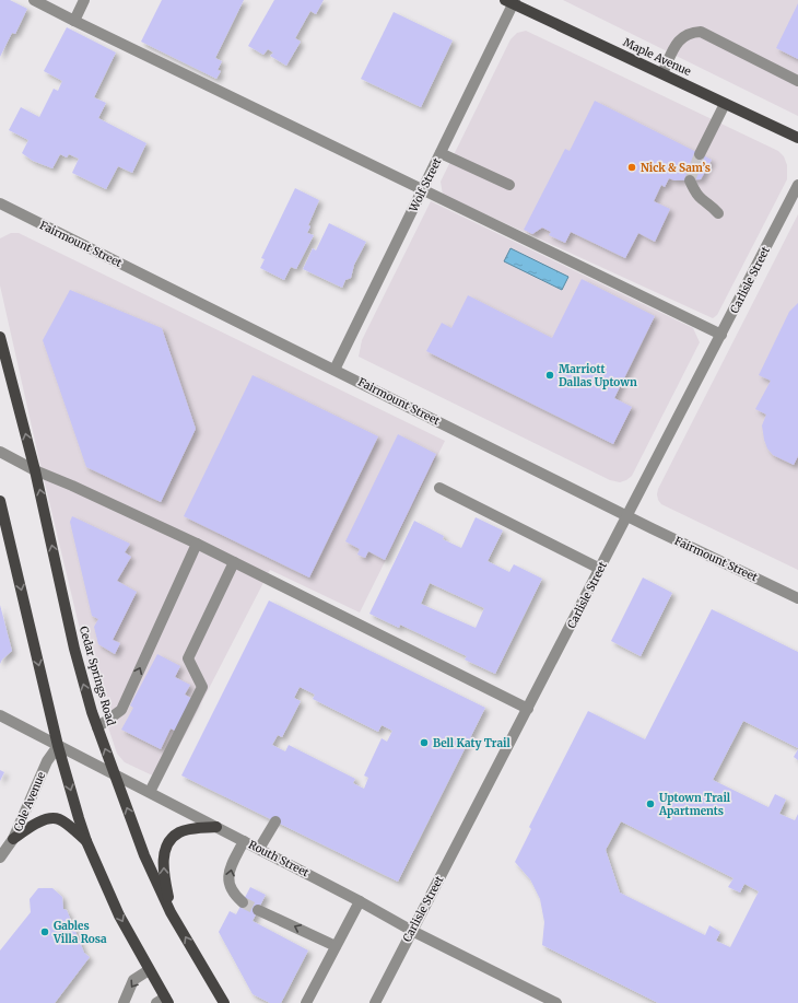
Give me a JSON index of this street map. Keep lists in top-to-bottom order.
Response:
{
  "streets": {
    "main road": ["Maple Avenue", "Cedar Springs Road"],
    "street": [
      "Wolf Street",
      "Fairmount Street",
      "Carlisle Street",
      "Cole Avenue",
      "Routh Street"
    ]
  },
  "crossings": [
    ["Maple Avenue", "Wolf Street"],
    ["Wolf Street", "Fairmount Street"],
    ["Fairmount Street", "Carlisle Street"],
    ["Carlisle Street", "Routh Street"],
    ["Cedar Springs Road", "Routh Street"],
    ["Cole Avenue", "Routh Street"]
  ],
  "places": [
    "Nick & Sam’s",
    "Marriott Dallas Uptown",
    "Bell Katy Trail",
    "Uptown Trail Apartments",
    "Gables Villa Rosa"
  ]
}
